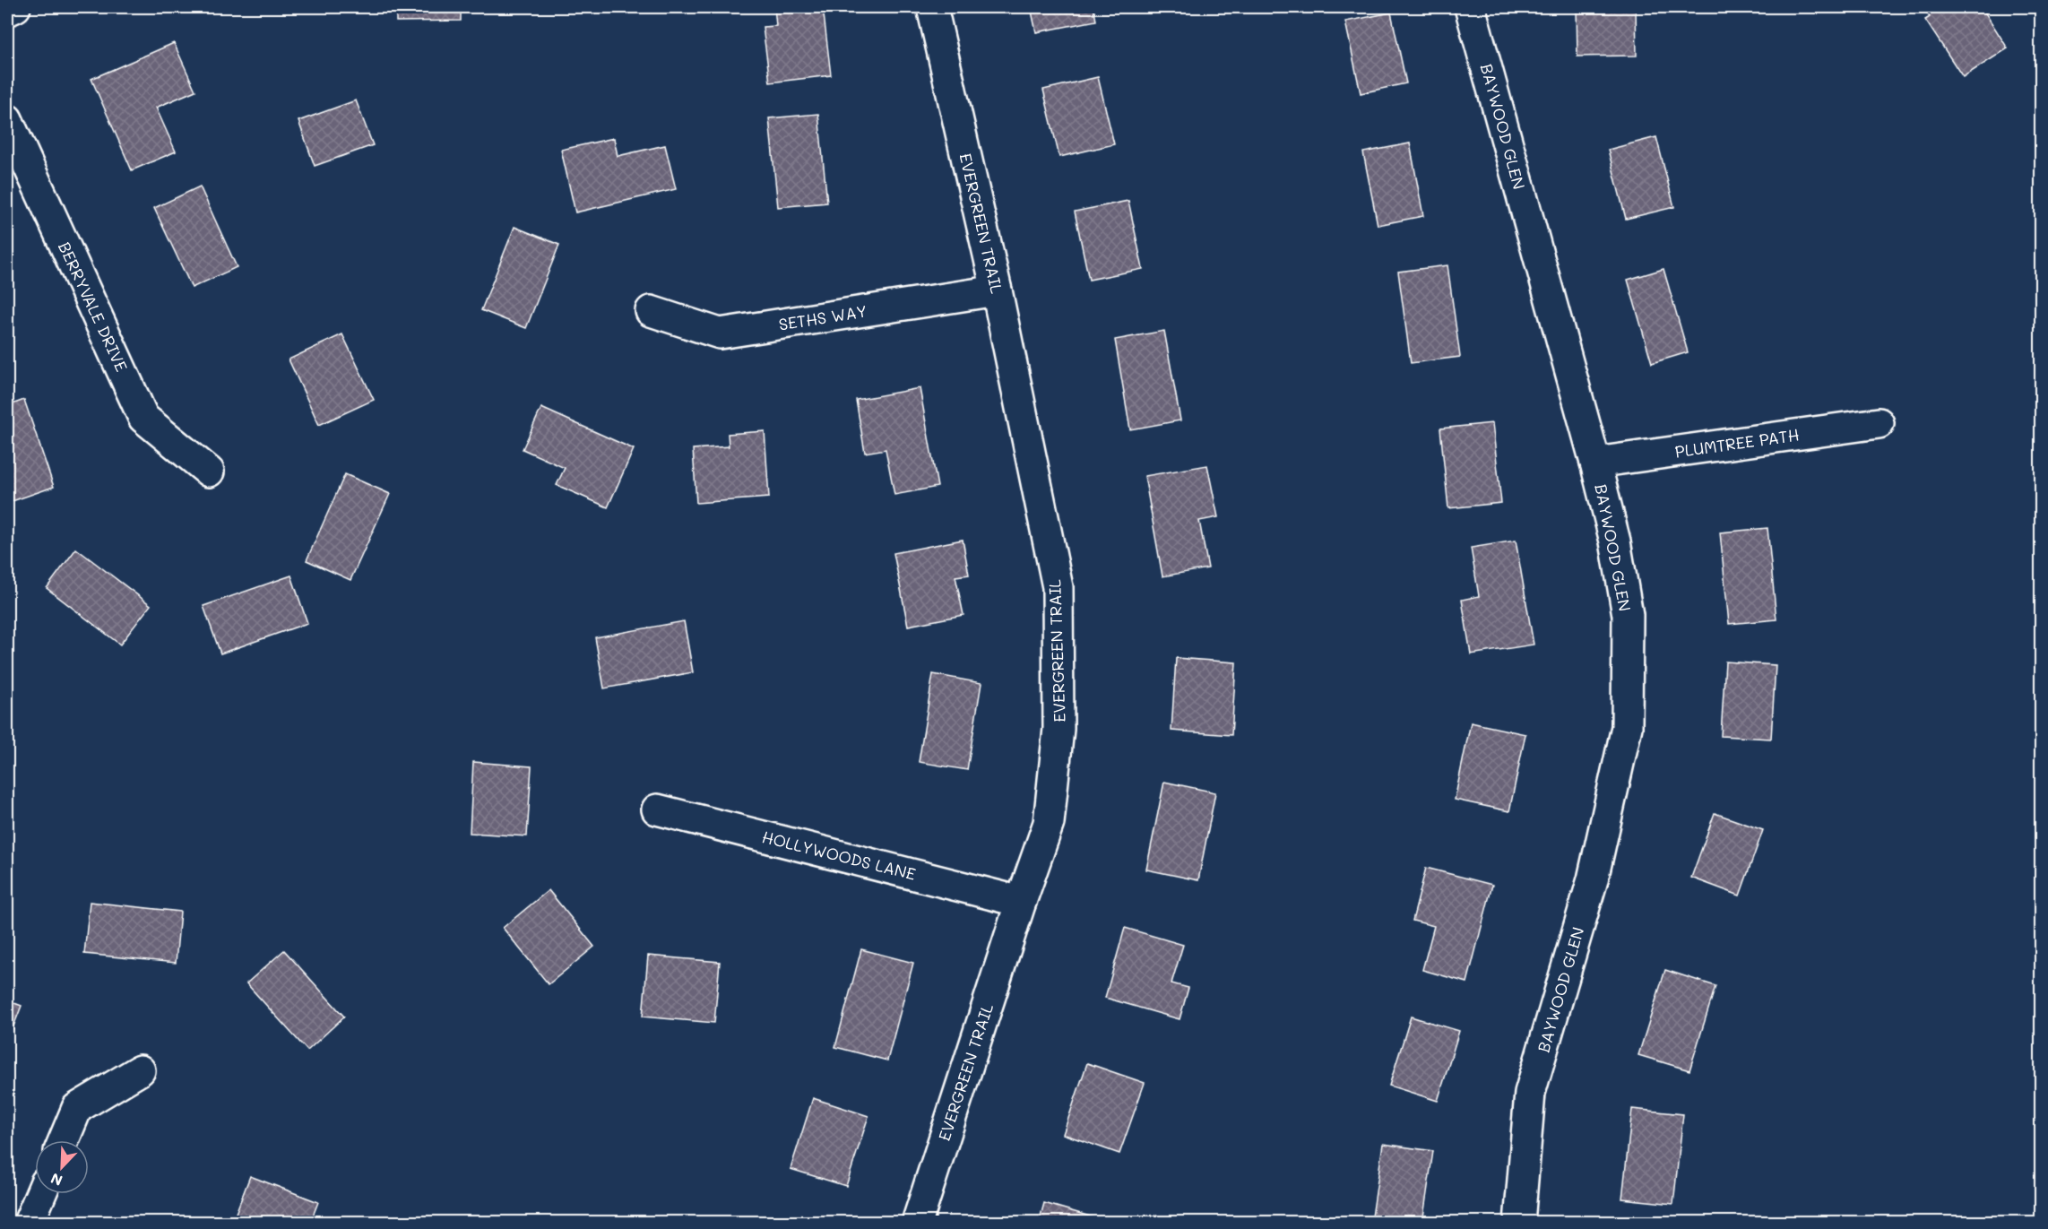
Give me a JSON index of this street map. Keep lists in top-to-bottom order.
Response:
{
  "streets": {
    "street": [
      "BAYWOOD GLEN",
      "EVERGREEN TRAIL",
      "BERRYVALE DRIVE",
      "SETHS WAY",
      "PLUMTREE PATH",
      "HOLLYWOODS LANE"
    ]
  },
  "crossings": [
    ["BAYWOOD GLEN", "PLUMTREE PATH"],
    ["EVERGREEN TRAIL", "SETHS WAY"],
    ["EVERGREEN TRAIL", "HOLLYWOODS LANE"]
  ],
  "north": "bottom left"
}
